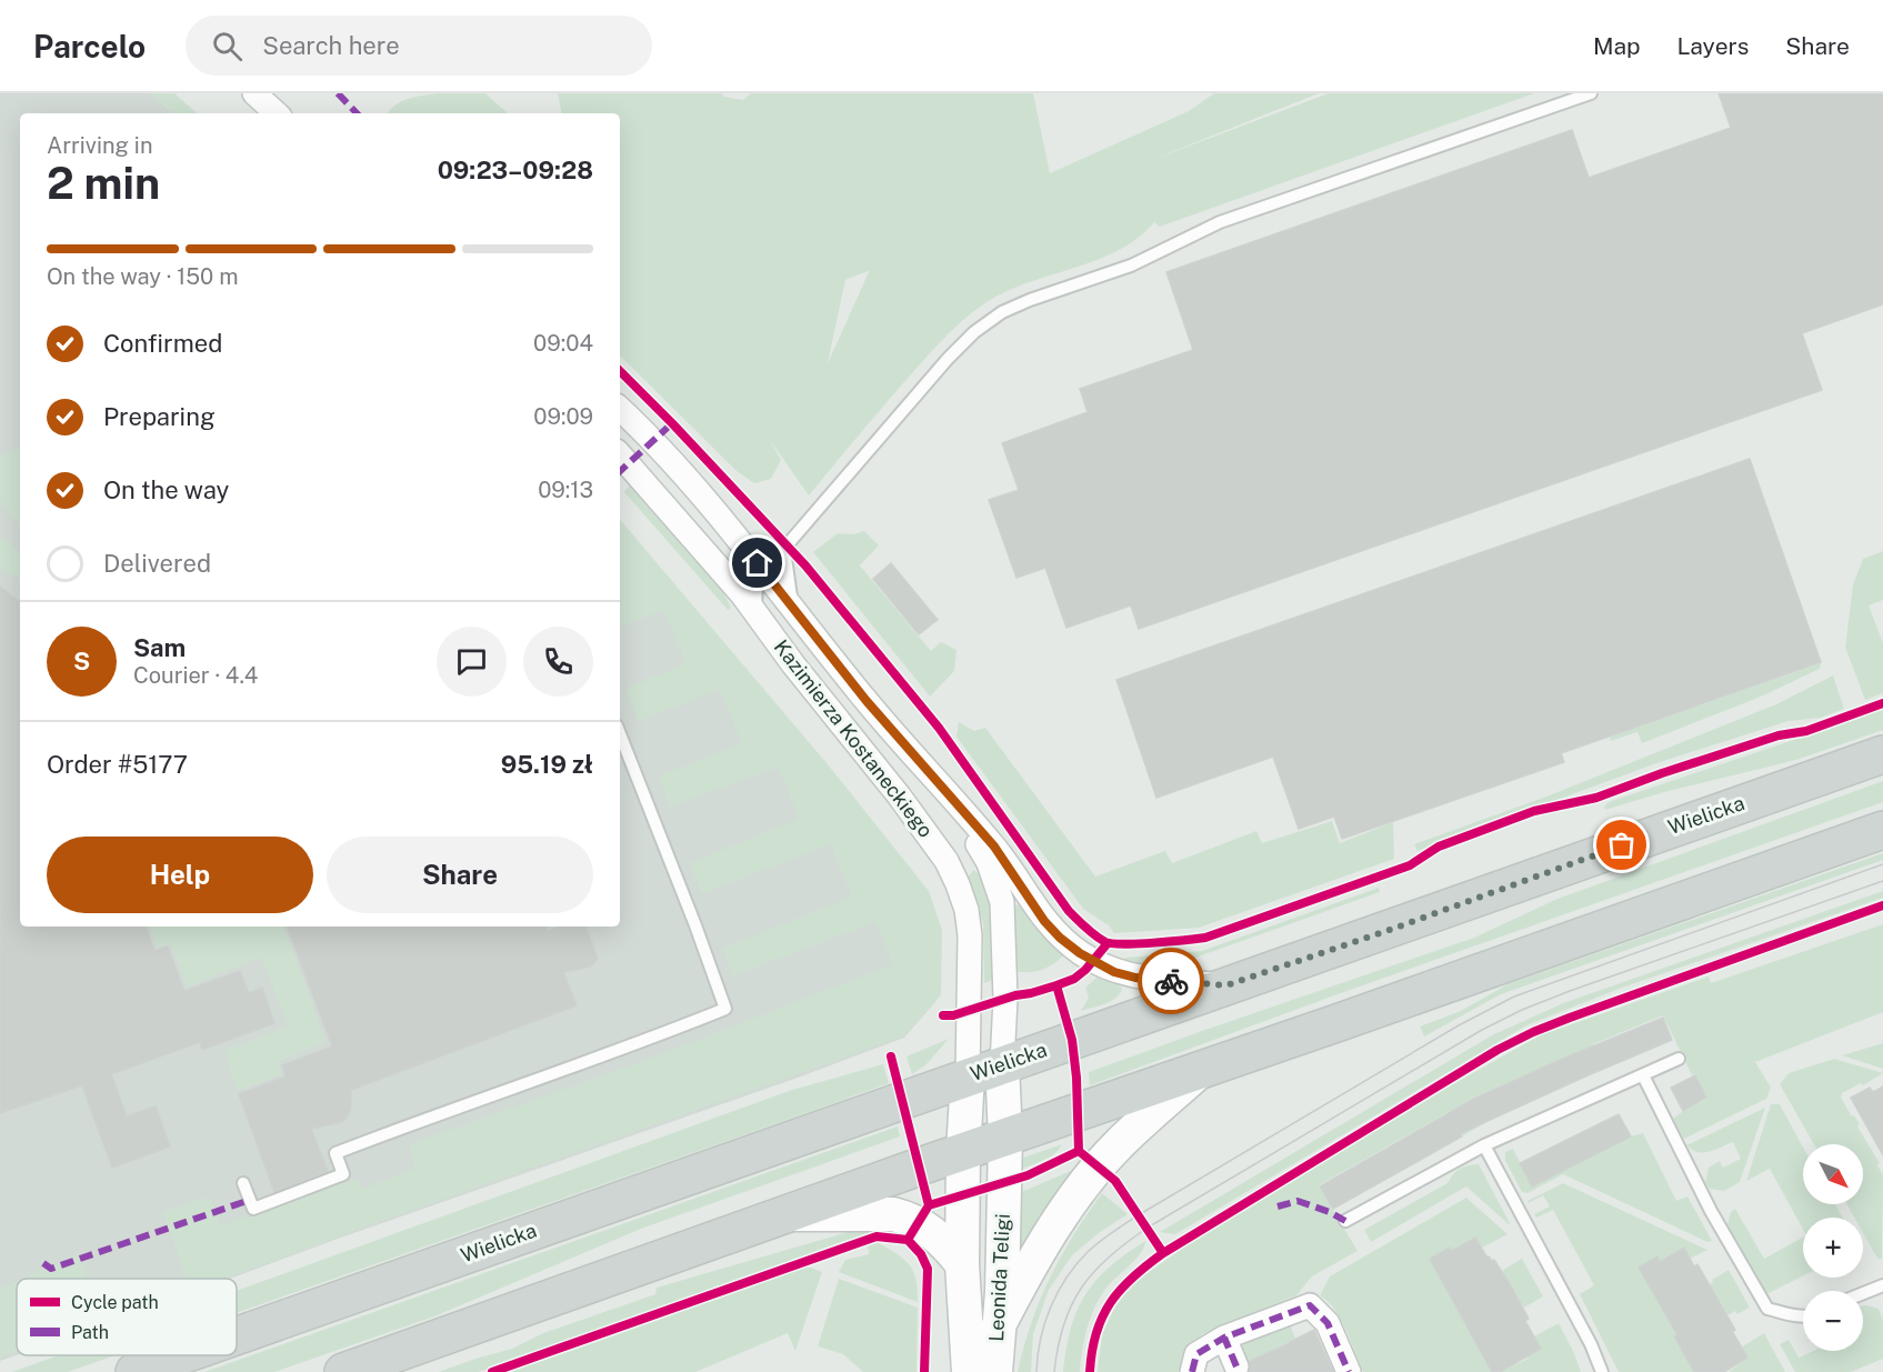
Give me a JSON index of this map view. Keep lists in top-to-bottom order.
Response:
{
  "streets": {
    "main road": ["Wielicka"],
    "street": ["Kazimierza Kostaneckiego", "Leonida Teligi"]
  },
  "crossings": [
    ["Kazimierza Kostaneckiego", "Wielicka"],
    ["Kazimierza Kostaneckiego", "Leonida Teligi"],
    ["Wielicka", "Leonida Teligi"]
  ],
  "legend": ["Cycle path", "Path"],
  "north": "bottom right",
  "page": {
    "header": "Parcelo",
    "search": "Search here",
    "nav": ["Map", "Layers", "Share"],
    "heading": ["2 min", "Arriving in", "09:23–09:28"],
    "panel": [
      "Sam",
      "Courier · 4.4",
      "Order #5177",
      "95.19 zł"
    ],
    "bar": "On the way · 150 m",
    "list": [
      ["Confirmed", "09:04"],
      ["Preparing", "09:09"],
      ["On the way", "09:13"],
      "Delivered"
    ],
    "round": "S",
    "buttons": ["Help", "Share"],
    "map_buttons": ["+", "−"]
  }
}
